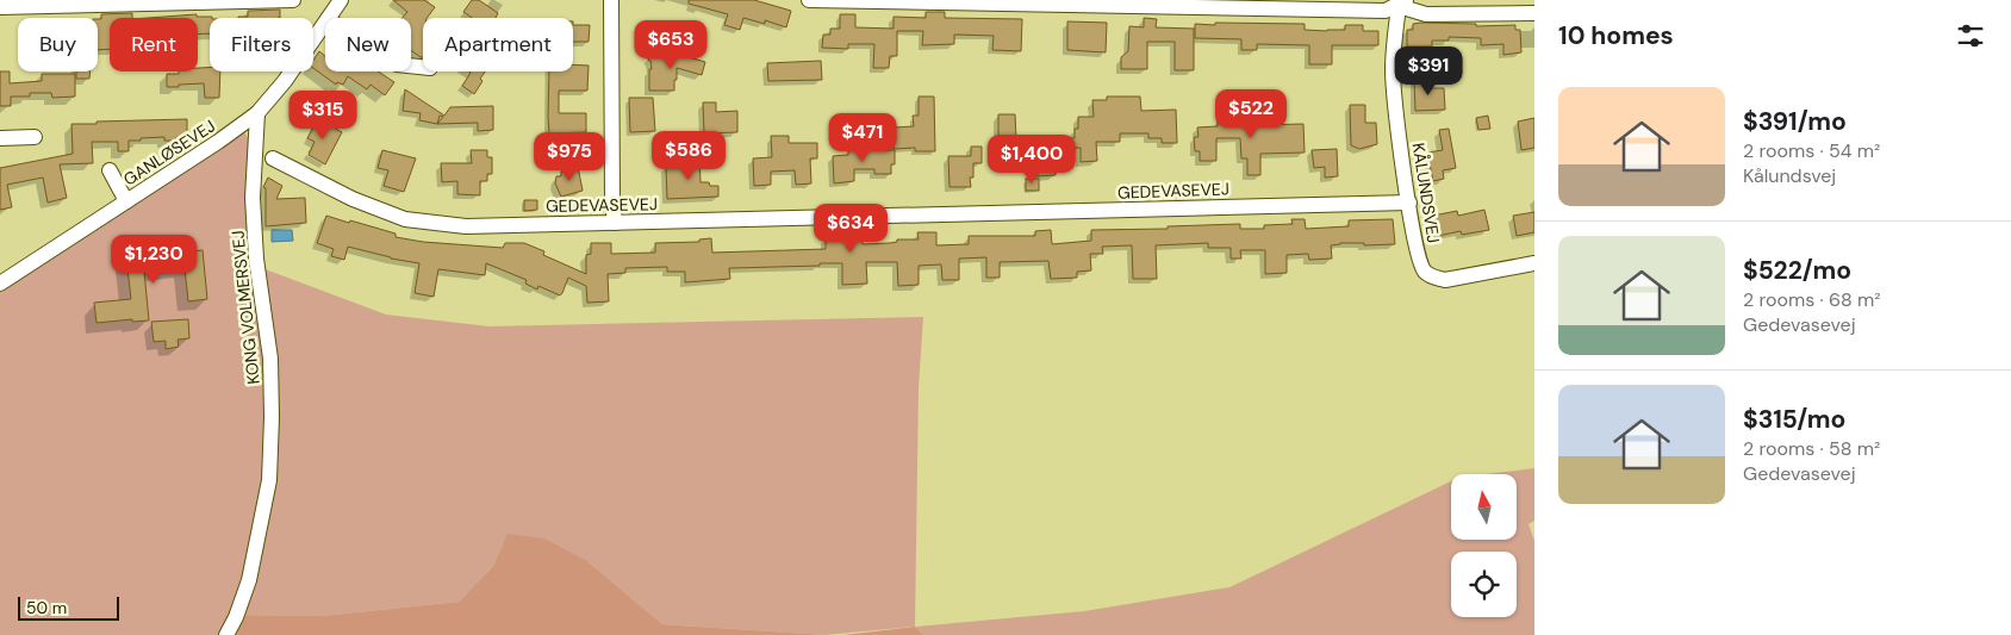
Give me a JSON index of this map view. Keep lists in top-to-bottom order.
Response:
{
  "streets": {
    "street": [
      "GANLØSEVEJ",
      "GEDEVASEVEJ",
      "KÅLUNDSVEJ",
      "KONG VOLMERSVEJ"
    ]
  },
  "crossings": [
    ["GANLØSEVEJ", "KONG VOLMERSVEJ"],
    ["GEDEVASEVEJ", "KÅLUNDSVEJ"]
  ],
  "scale_bar": "50 m",
  "north": "top",
  "page": {
    "heading": "10 homes",
    "chip": [
      "Buy",
      "Rent",
      "Filters",
      "New",
      "Apartment"
    ],
    "price": [
      "$653",
      "$391",
      "$522",
      "$315",
      "$471",
      "$586",
      "$975",
      "$1,400",
      "$634",
      "$1,230"
    ],
    "list": [
      {
        "name": "$391/mo",
        "note": "2 rooms · 54 m² · Kålundsvej"
      },
      {
        "name": "$522/mo",
        "note": "2 rooms · 68 m² · Gedevasevej"
      },
      {
        "name": "$315/mo",
        "note": "2 rooms · 58 m² · Gedevasevej"
      }
    ],
    "scale": "50 m"
  }
}
